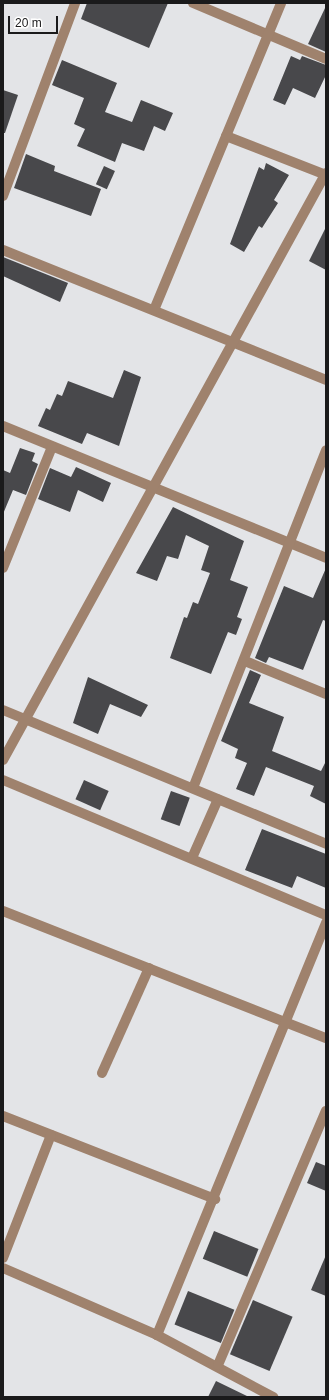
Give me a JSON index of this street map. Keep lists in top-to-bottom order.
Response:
{
  "scale_bar": "20 m"
}
